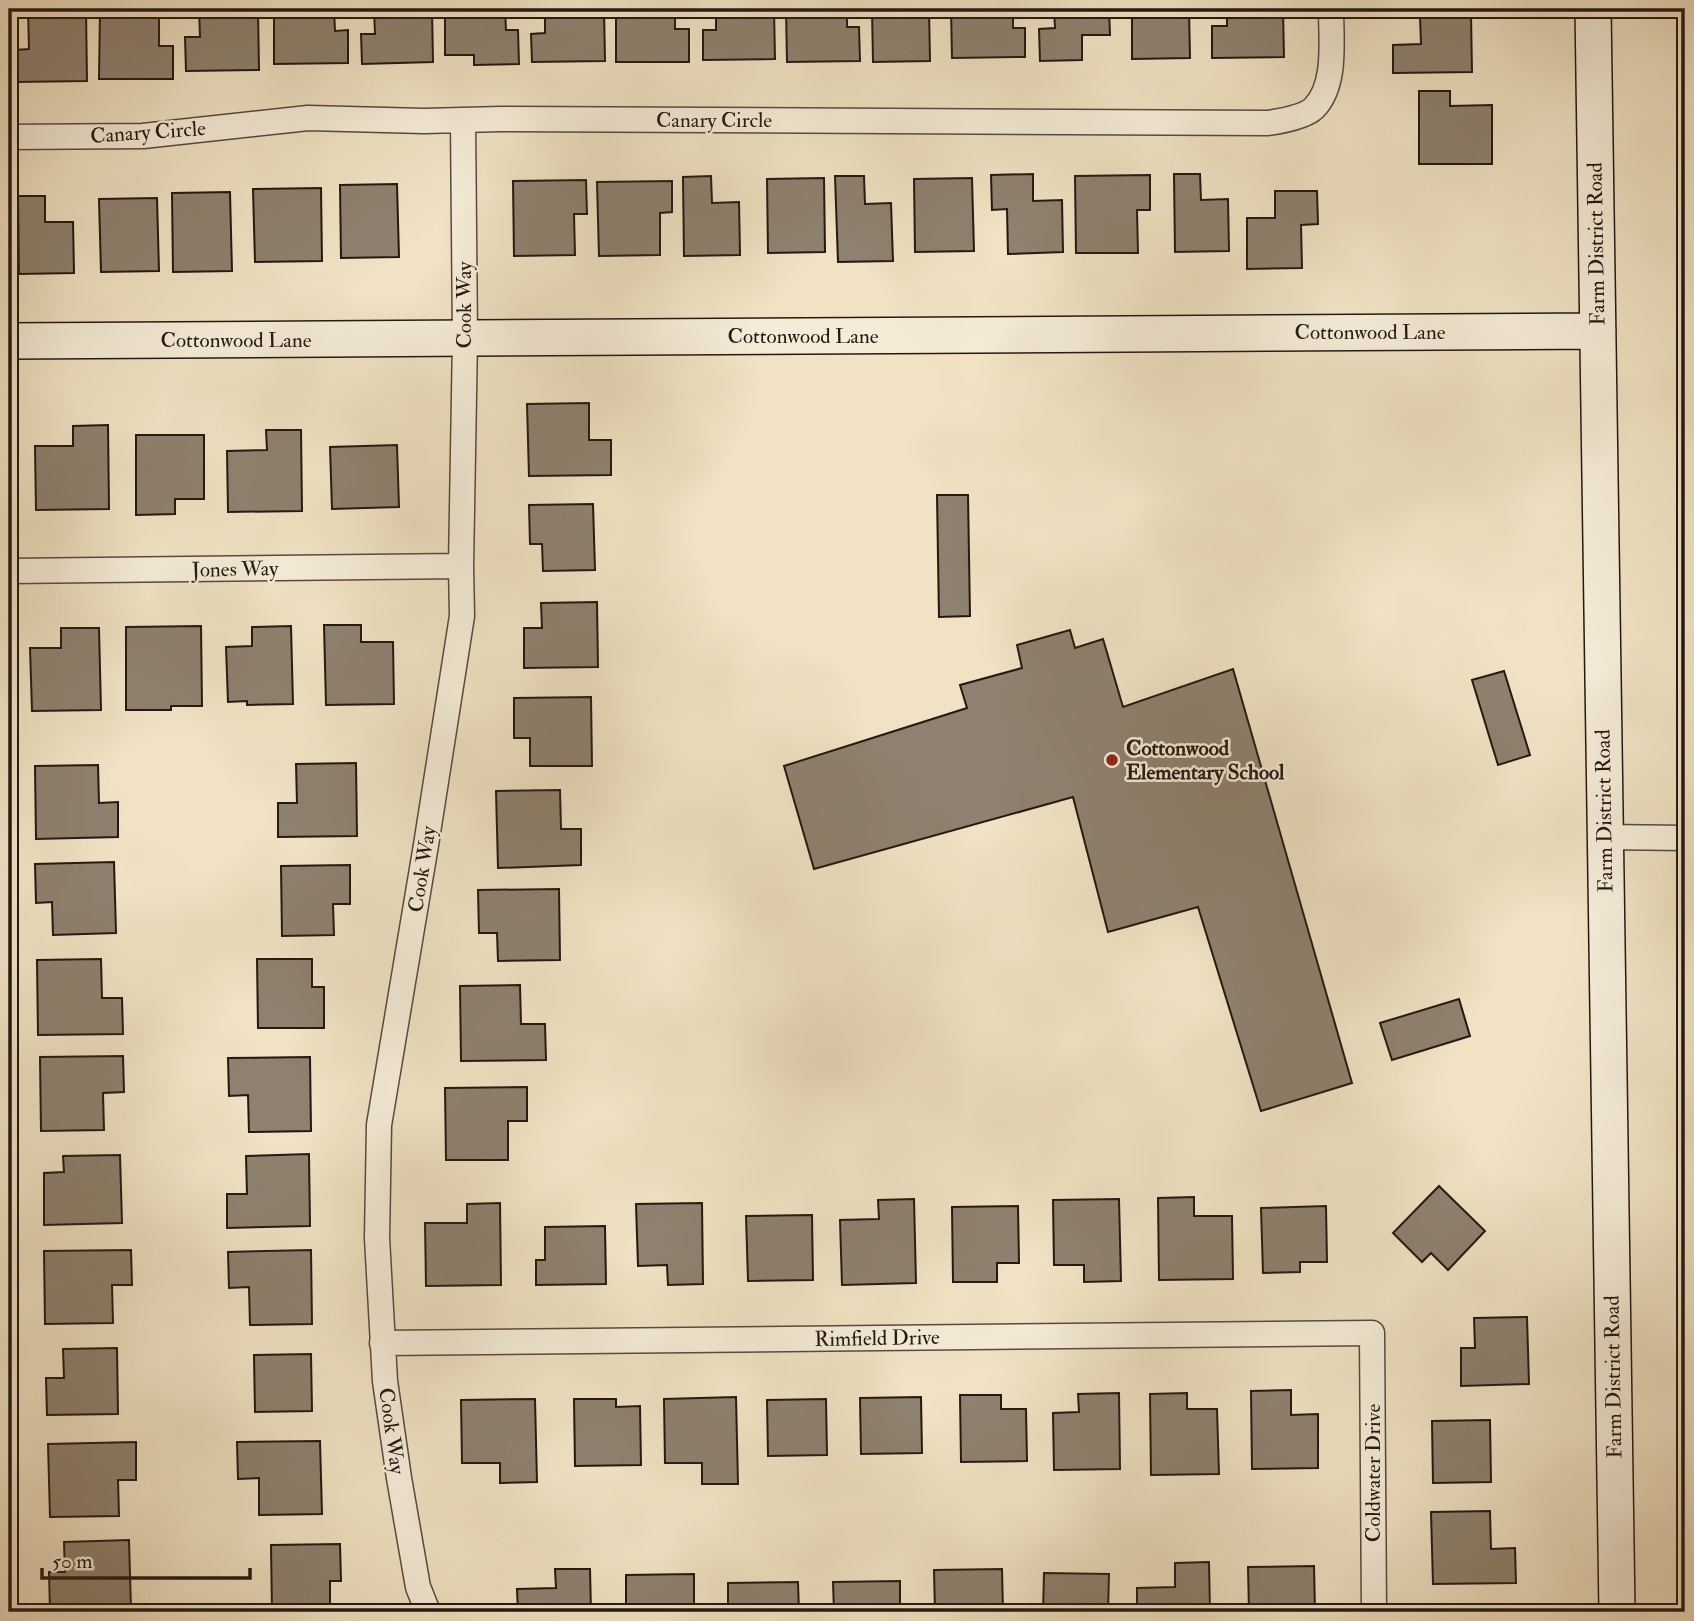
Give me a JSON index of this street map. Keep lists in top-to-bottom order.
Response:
{
  "streets": {
    "main road": ["Farm District Road", "Cottonwood Lane"],
    "street": [
      "Canary Circle",
      "Cook Way",
      "Jones Way",
      "Rimfield Drive",
      "Coldwater Drive"
    ]
  },
  "crossings": [
    ["Canary Circle", "Cook Way"],
    ["Farm District Road", "Cottonwood Lane"],
    ["Cook Way", "Cottonwood Lane"],
    ["Cook Way", "Jones Way"],
    ["Cook Way", "Rimfield Drive"],
    ["Rimfield Drive", "Coldwater Drive"]
  ],
  "places": ["Cottonwood Elementary School"],
  "scale_bar": "50 m"
}
